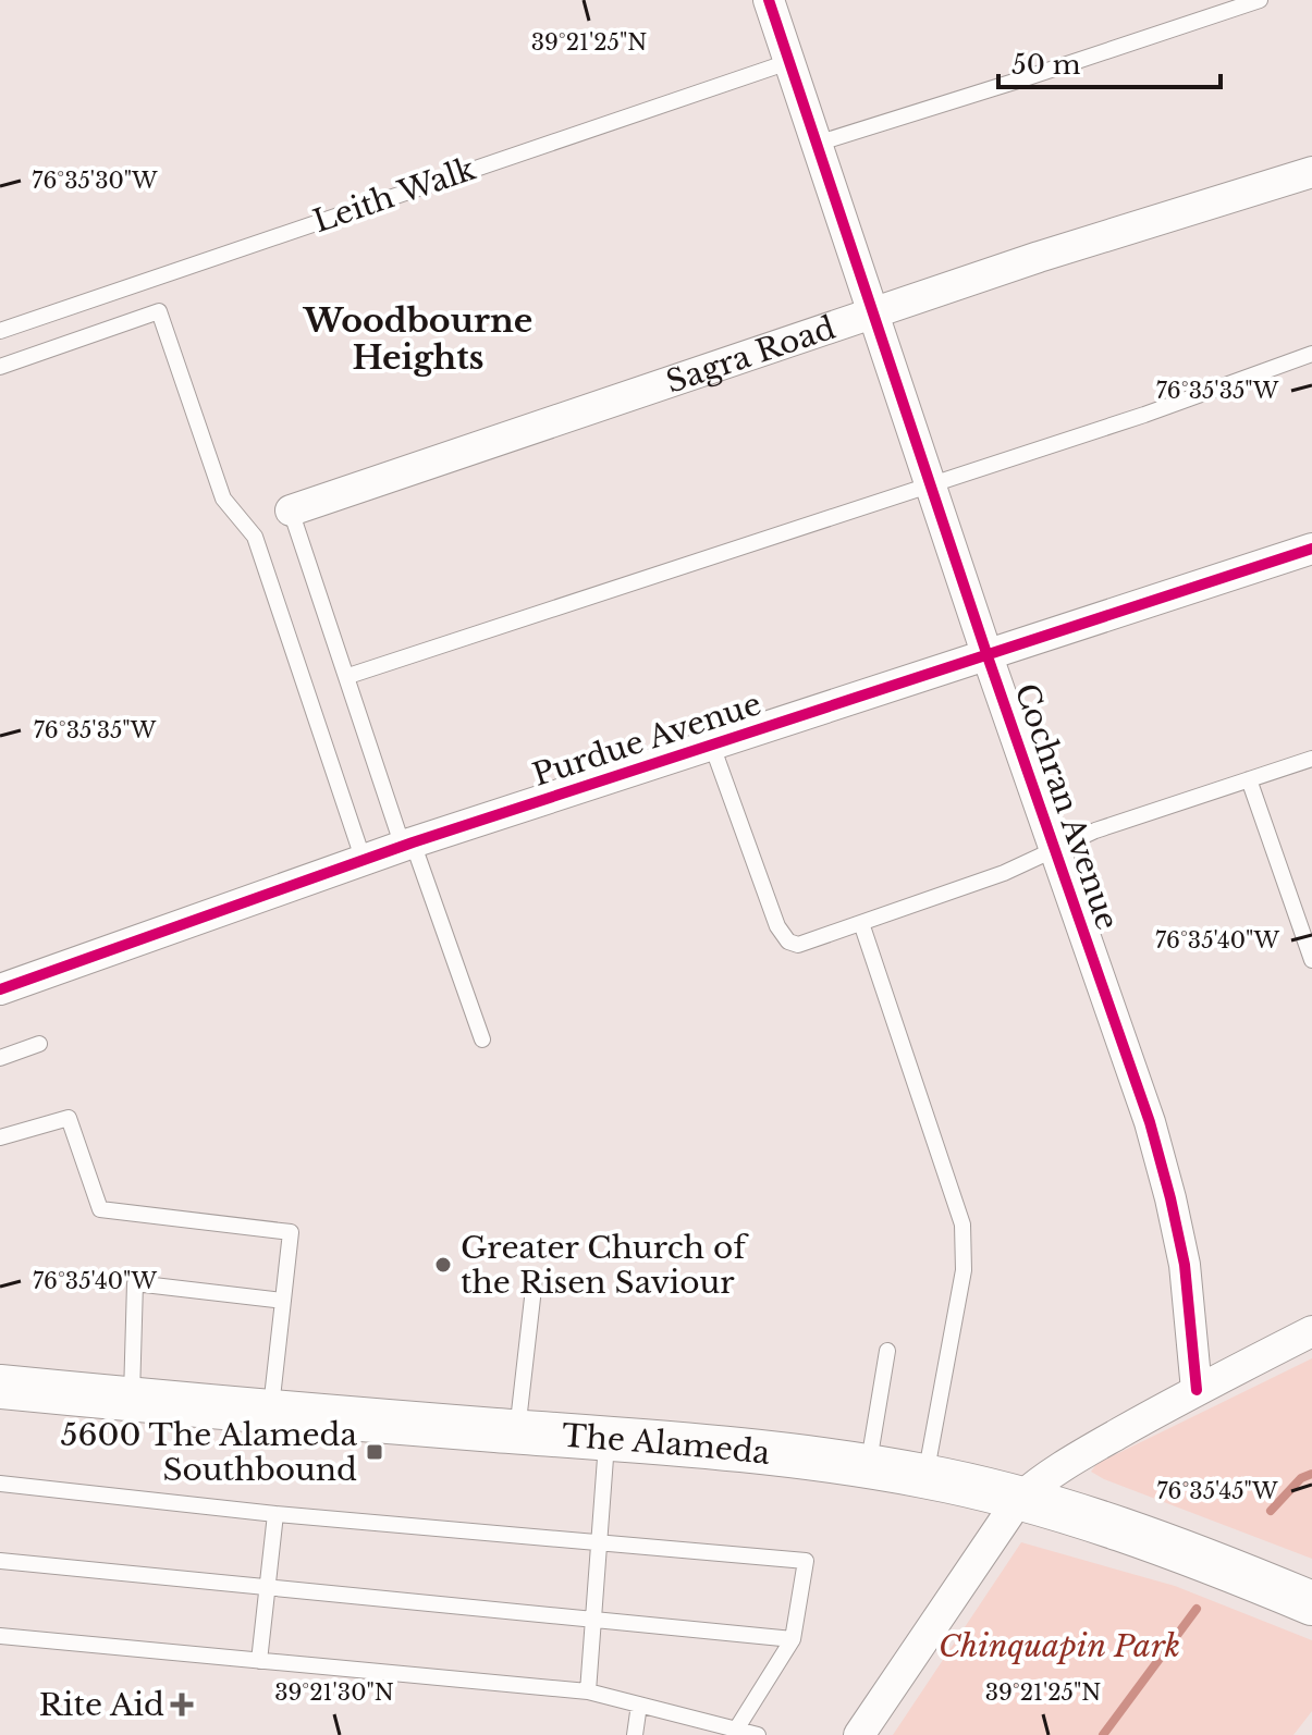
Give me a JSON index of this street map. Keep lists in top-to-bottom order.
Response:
{
  "streets": {
    "main road": ["The Alameda"],
    "street": ["Sagra Road", "Purdue Avenue", "Cochran Avenue"],
    "lane": ["Leith Walk"]
  },
  "crossings": [
    ["Leith Walk", "Cochran Avenue"],
    ["Sagra Road", "Cochran Avenue"],
    ["Purdue Avenue", "Cochran Avenue"]
  ],
  "districts": ["Woodbourne Heights"],
  "parks": ["Chinquapin Park"],
  "places": {
    "other": ["Greater Church of the Risen Saviour"],
    "transit": ["5600 The Alameda Southbound"],
    "health": ["Rite Aid"]
  },
  "scale_bar": "50 m",
  "coordinates": [
    "39°21'25\"N",
    "76°35'30\"W",
    "76°35'35\"W",
    "76°35'40\"W",
    "76°35'45\"W",
    "39°21'30\"N"
  ]
}
